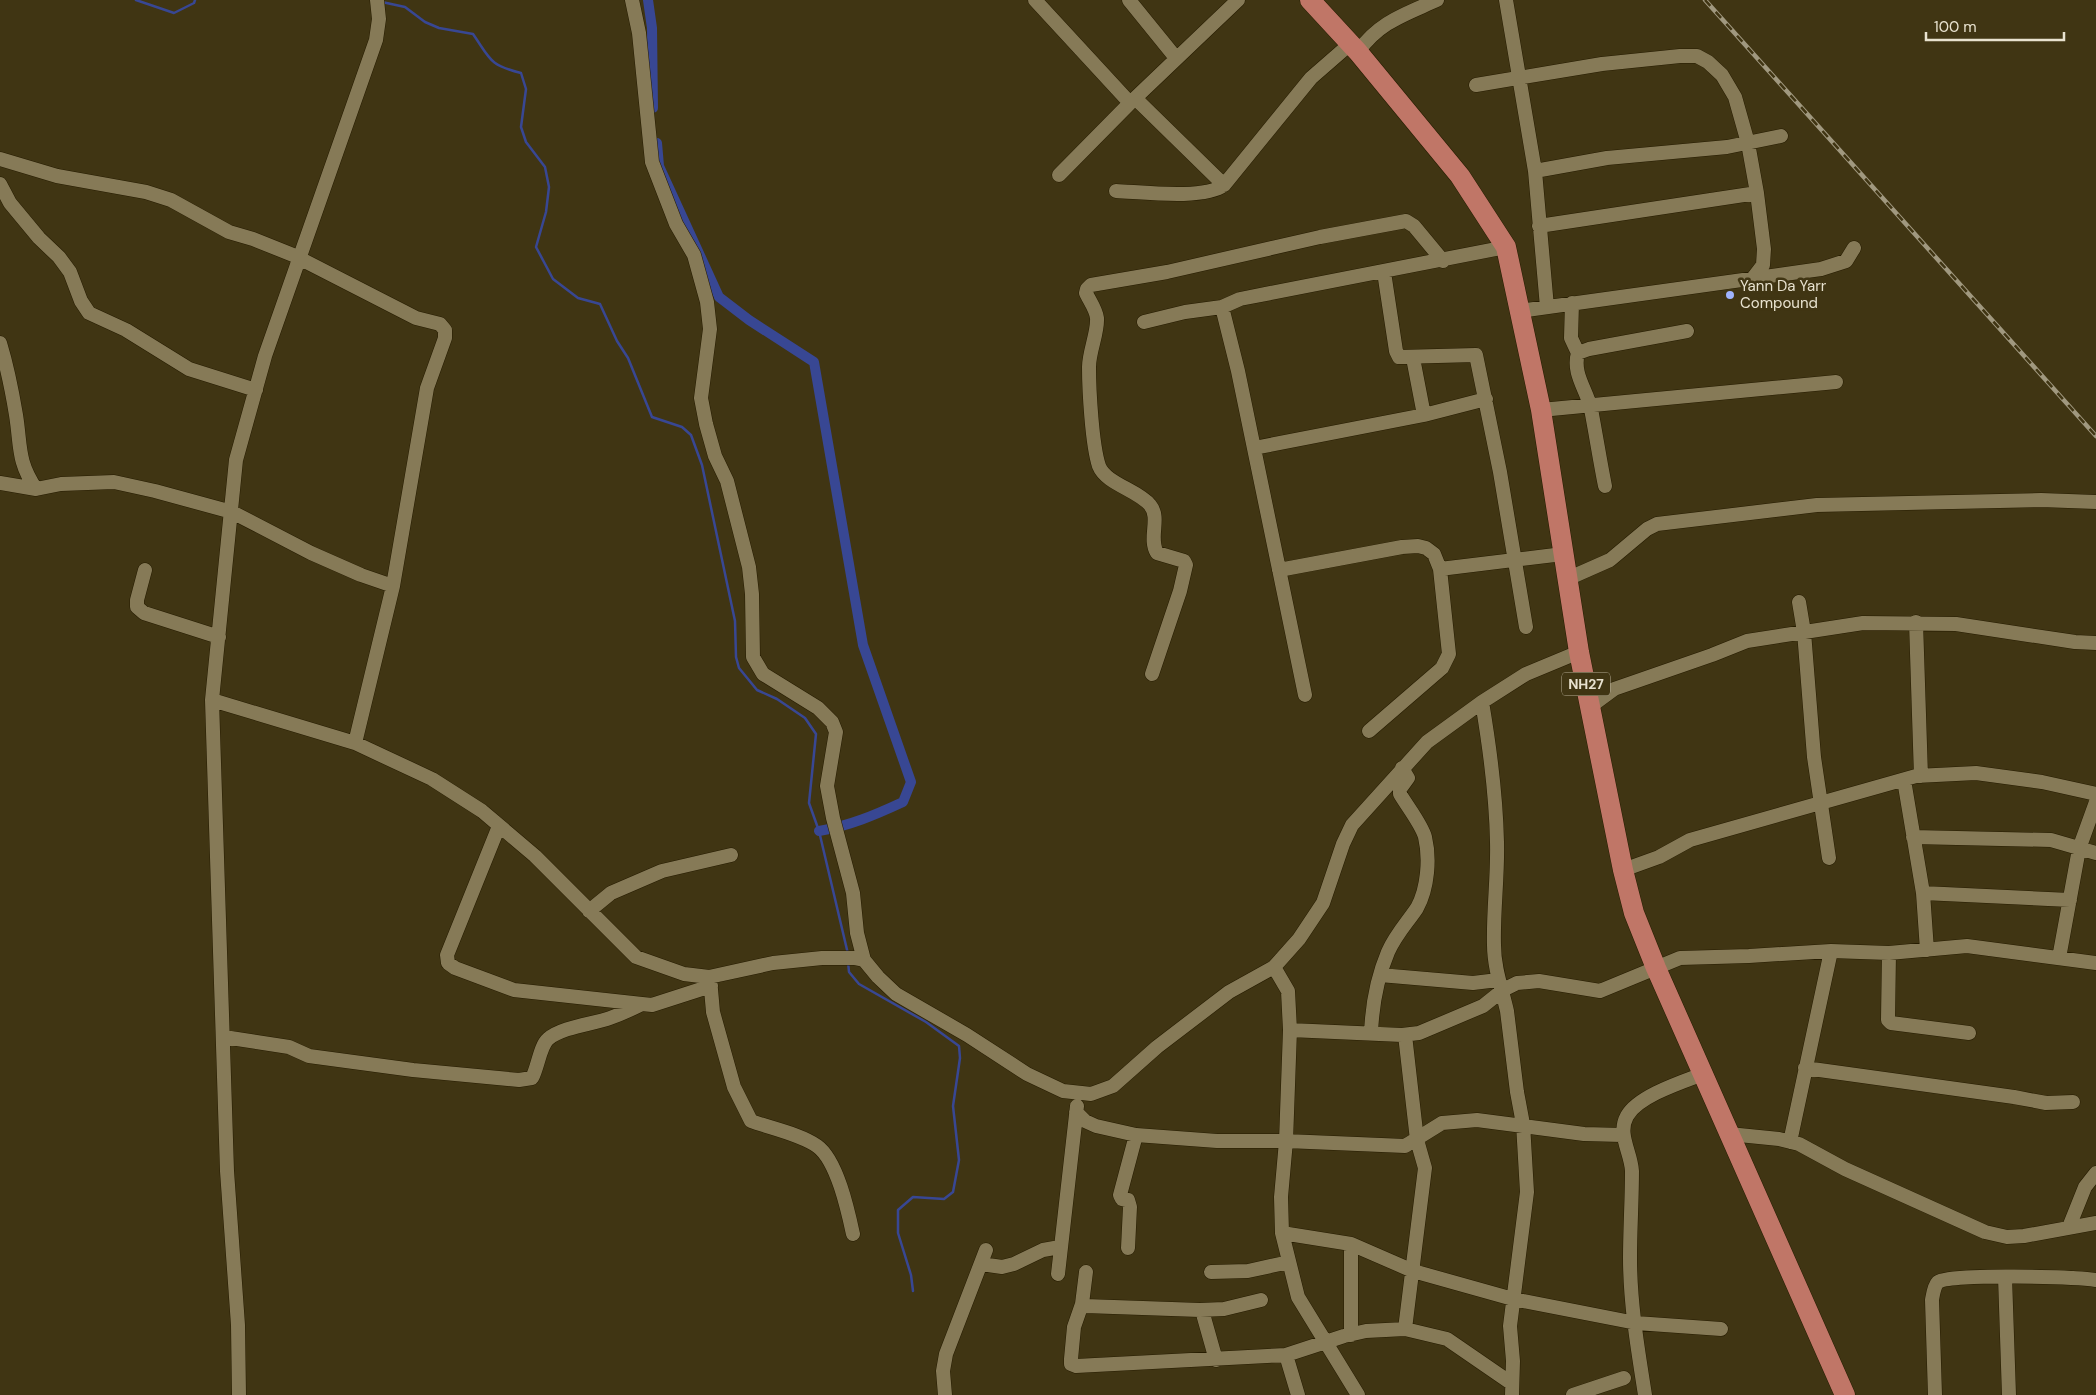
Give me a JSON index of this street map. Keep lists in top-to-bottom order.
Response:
{
  "streets": {
    "highway": ["NH27"]
  },
  "places": ["Yann Da Yarr Compound"],
  "scale_bar": "100 m"
}
